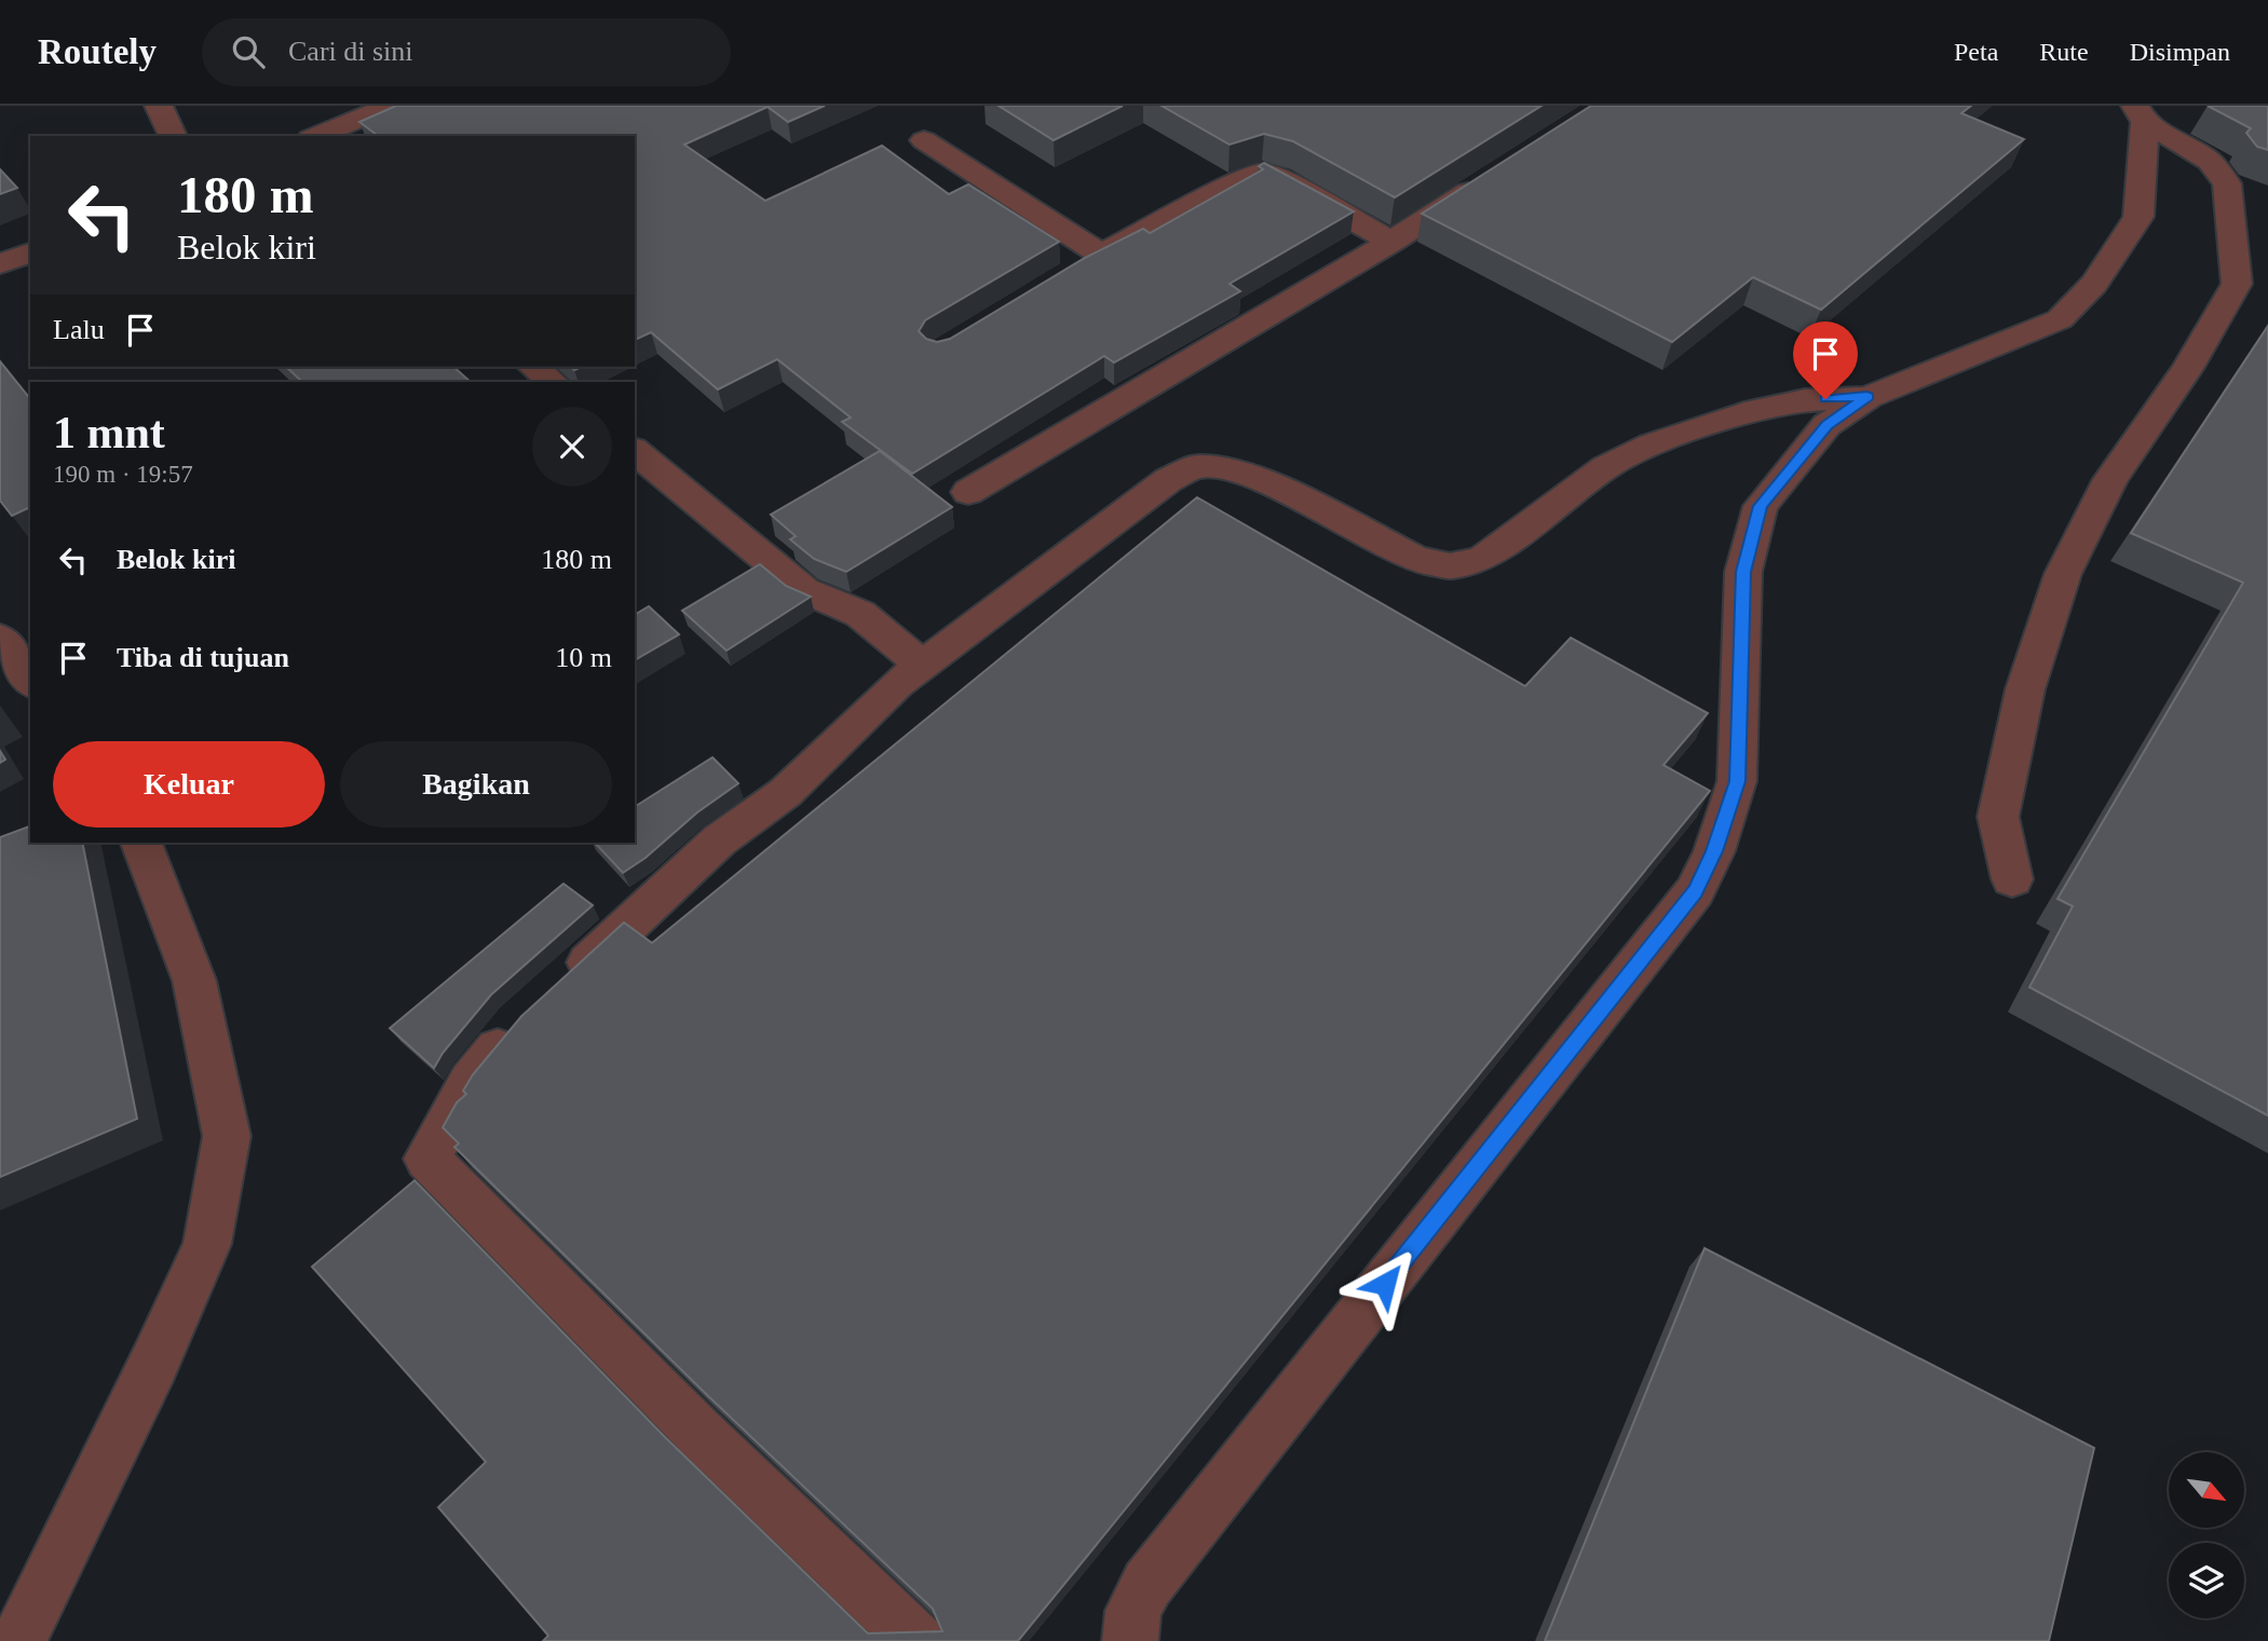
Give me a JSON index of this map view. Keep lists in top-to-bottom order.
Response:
{
  "north": "bottom right",
  "page": {
    "header": "Routely",
    "search": "Cari di sini",
    "nav": ["Peta", "Rute", "Disimpan"],
    "turn": ["180 m", "Belok kiri"],
    "then": "Lalu",
    "heading": ["1 mnt", "190 m · 19:57"],
    "list": [
      {
        "name": "Belok kiri",
        "value": "180 m"
      },
      {
        "name": "Tiba di tujuan",
        "value": "10 m"
      }
    ],
    "buttons": ["Keluar", "Bagikan"]
  }
}
